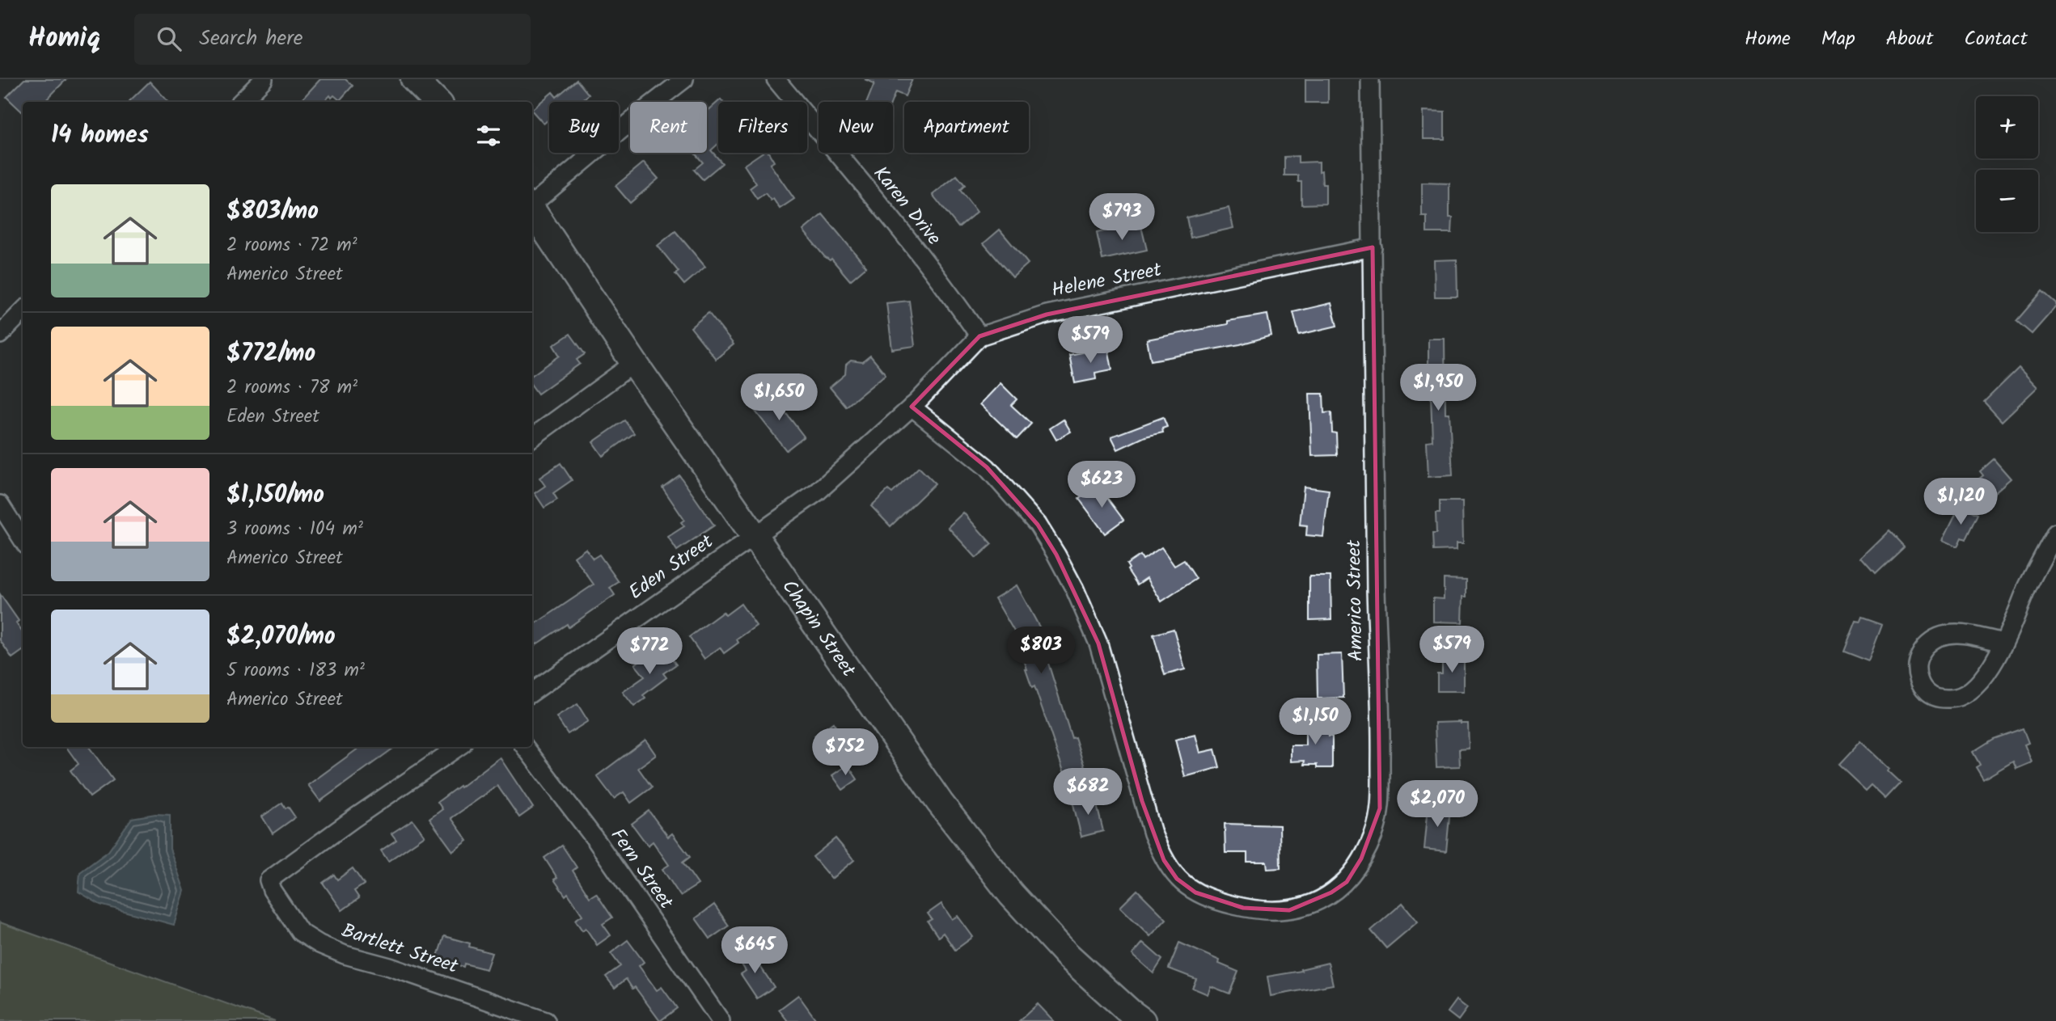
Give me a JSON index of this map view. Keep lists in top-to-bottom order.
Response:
{
  "streets": {
    "main road": ["Chapin Street"],
    "street": [
      "Karen Drive",
      "Helene Street",
      "Eden Street",
      "Americo Street",
      "Fern Street",
      "Bartlett Street"
    ]
  },
  "crossings": [
    ["Karen Drive", "Helene Street"],
    ["Helene Street", "Eden Street"],
    ["Helene Street", "Americo Street"],
    ["Helene Street", "Chapin Street"],
    ["Eden Street", "Chapin Street"]
  ],
  "page": {
    "header": "Homiq",
    "search": "Search here",
    "nav": [
      "Home",
      "Map",
      "About",
      "Contact"
    ],
    "map_buttons": ["+", "−"],
    "chip": [
      "Buy",
      "Rent",
      "Filters",
      "New",
      "Apartment"
    ],
    "heading": "14 homes",
    "list": [
      {
        "name": "$803/mo",
        "note": "2 rooms · 72 m² · Americo Street"
      },
      {
        "name": "$772/mo",
        "note": "2 rooms · 78 m² · Eden Street"
      },
      {
        "name": "$1,150/mo",
        "note": "3 rooms · 104 m² · Americo Street"
      },
      {
        "name": "$2,070/mo",
        "note": "5 rooms · 183 m² · Americo Street"
      }
    ],
    "price": [
      "$793",
      "$579",
      "$1,950",
      "$1,650",
      "$623",
      "$1,120",
      "$579",
      "$803",
      "$772",
      "$1,150",
      "$752",
      "$682",
      "$2,070",
      "$645"
    ]
  }
}
